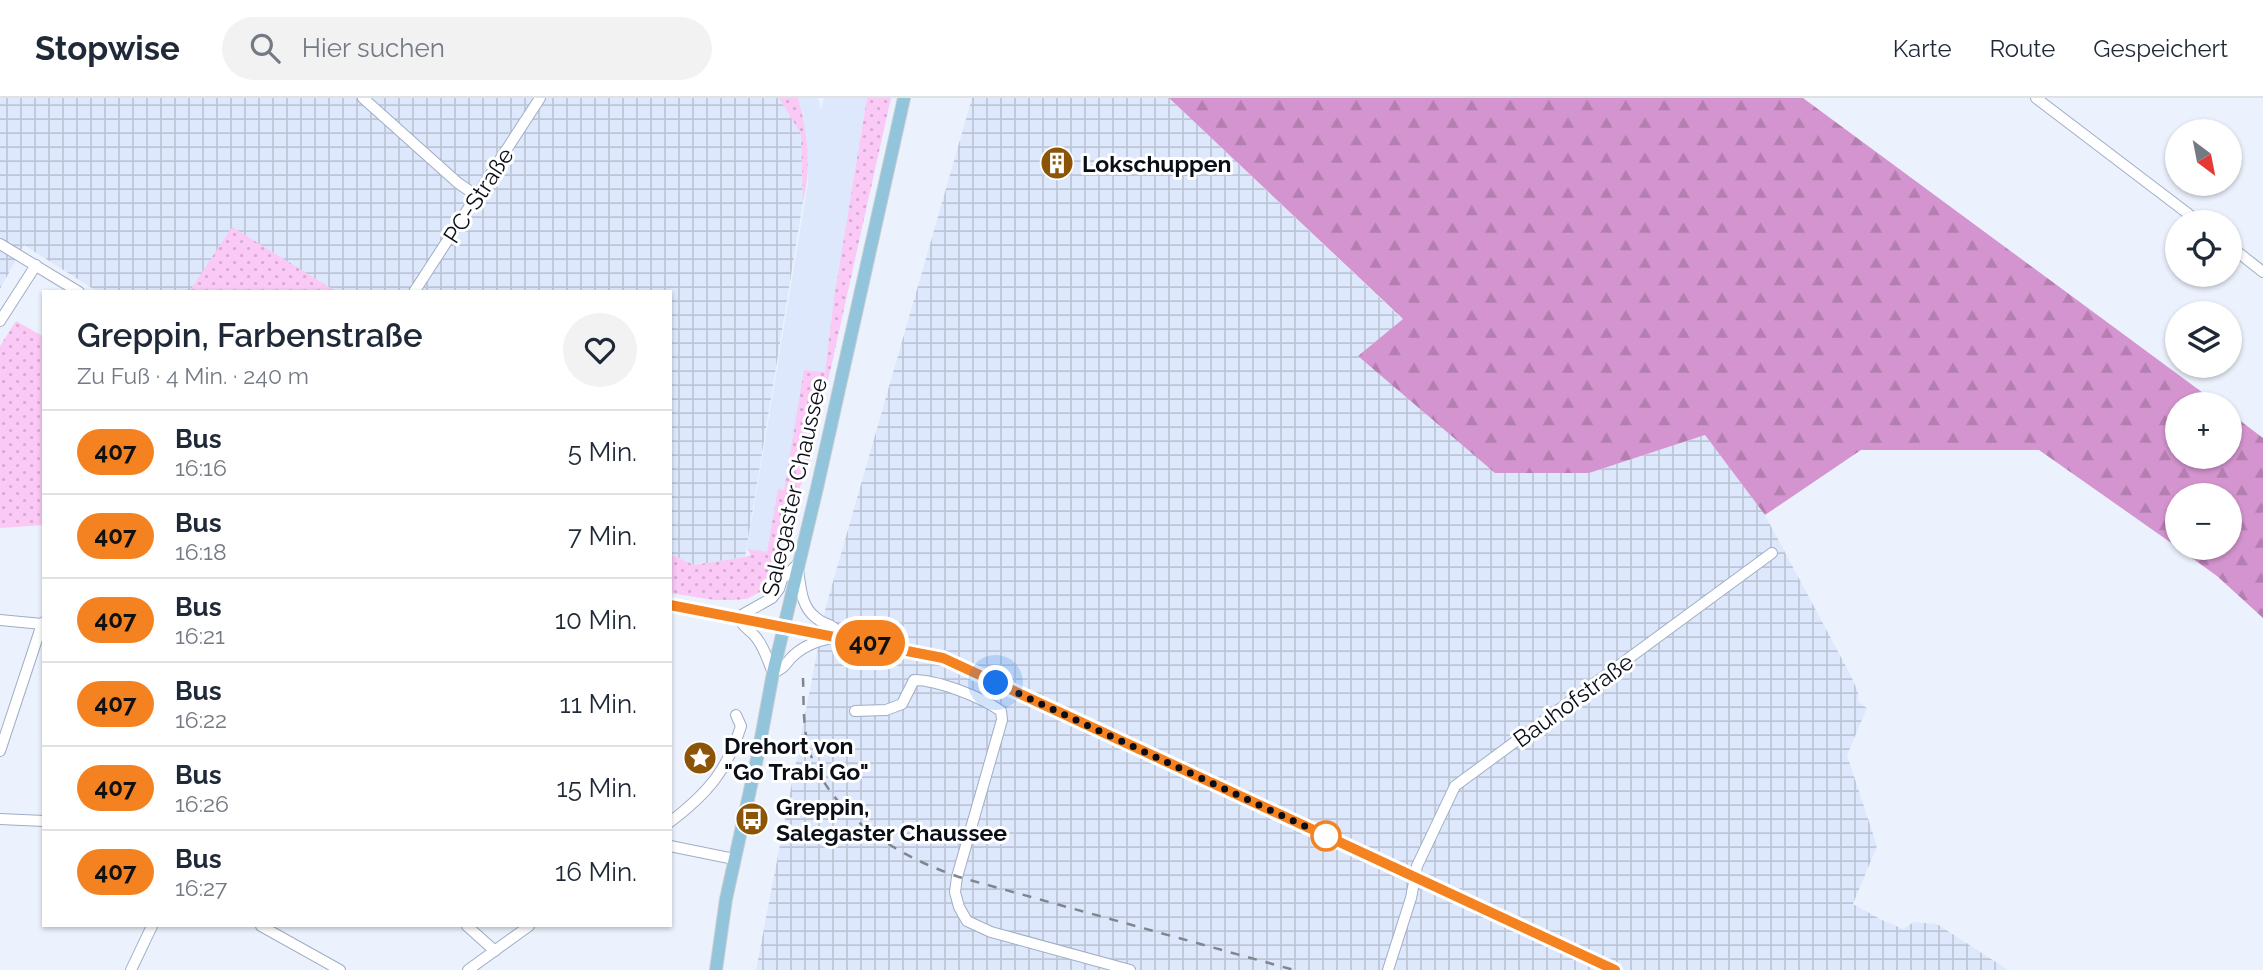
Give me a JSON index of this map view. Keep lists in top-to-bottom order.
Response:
{
  "streets": {
    "main road": ["Salegaster Chaussee"],
    "street": ["PC-Straße", "Bauhofstraße"]
  },
  "places": {
    "building": ["Lokschuppen"],
    "place": ["Drehort von \"Go Trabi Go\""],
    "bus stop": ["Greppin, Salegaster Chaussee"]
  },
  "lines": ["bus line 407"],
  "north": "bottom right",
  "page": {
    "header": "Stopwise",
    "search": "Hier suchen",
    "nav": ["Karte", "Route", "Gespeichert"],
    "on_map": "407",
    "map_buttons": ["+", "−"],
    "heading": ["Greppin, Farbenstraße", "Zu Fuß · 4 Min. · 240 m"],
    "list": [
      {
        "mark": "407",
        "name": "Bus",
        "note": "16:16",
        "value": "5 Min."
      },
      {
        "mark": "407",
        "name": "Bus",
        "note": "16:18",
        "value": "7 Min."
      },
      {
        "mark": "407",
        "name": "Bus",
        "note": "16:21",
        "value": "10 Min."
      },
      {
        "mark": "407",
        "name": "Bus",
        "note": "16:22",
        "value": "11 Min."
      },
      {
        "mark": "407",
        "name": "Bus",
        "note": "16:26",
        "value": "15 Min."
      },
      {
        "mark": "407",
        "name": "Bus",
        "note": "16:27",
        "value": "16 Min."
      }
    ]
  }
}
